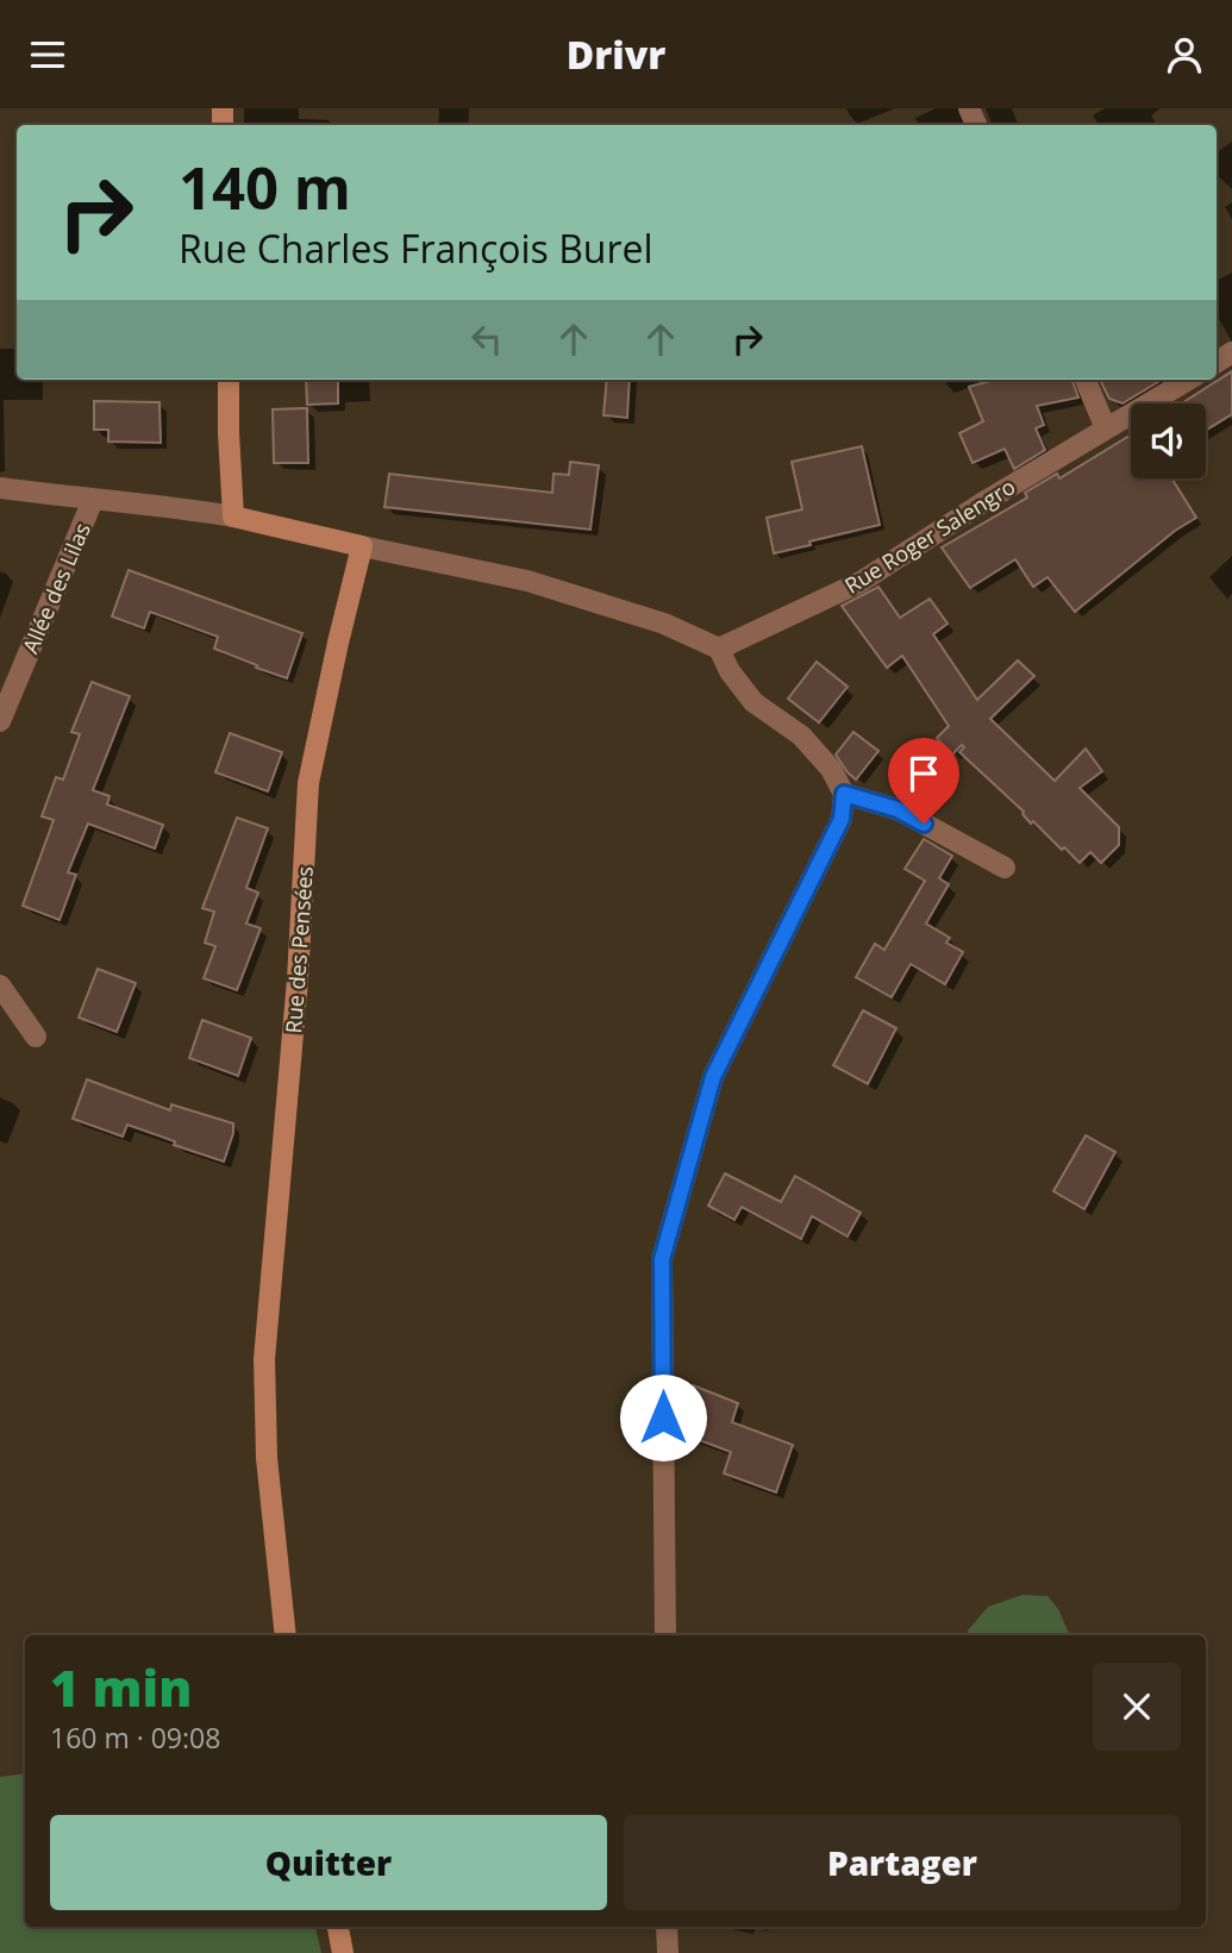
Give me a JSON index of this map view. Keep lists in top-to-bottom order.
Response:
{
  "streets": {
    "street": ["Rue Roger Salengro", "Allée des Lilas", "Rue des Pensées"]
  },
  "page": {
    "header": "Drivr",
    "turn": ["140 m", "Rue Charles François Burel"],
    "heading": ["1 min", "160 m · 09:08"],
    "buttons": ["Quitter", "Partager"]
  }
}
